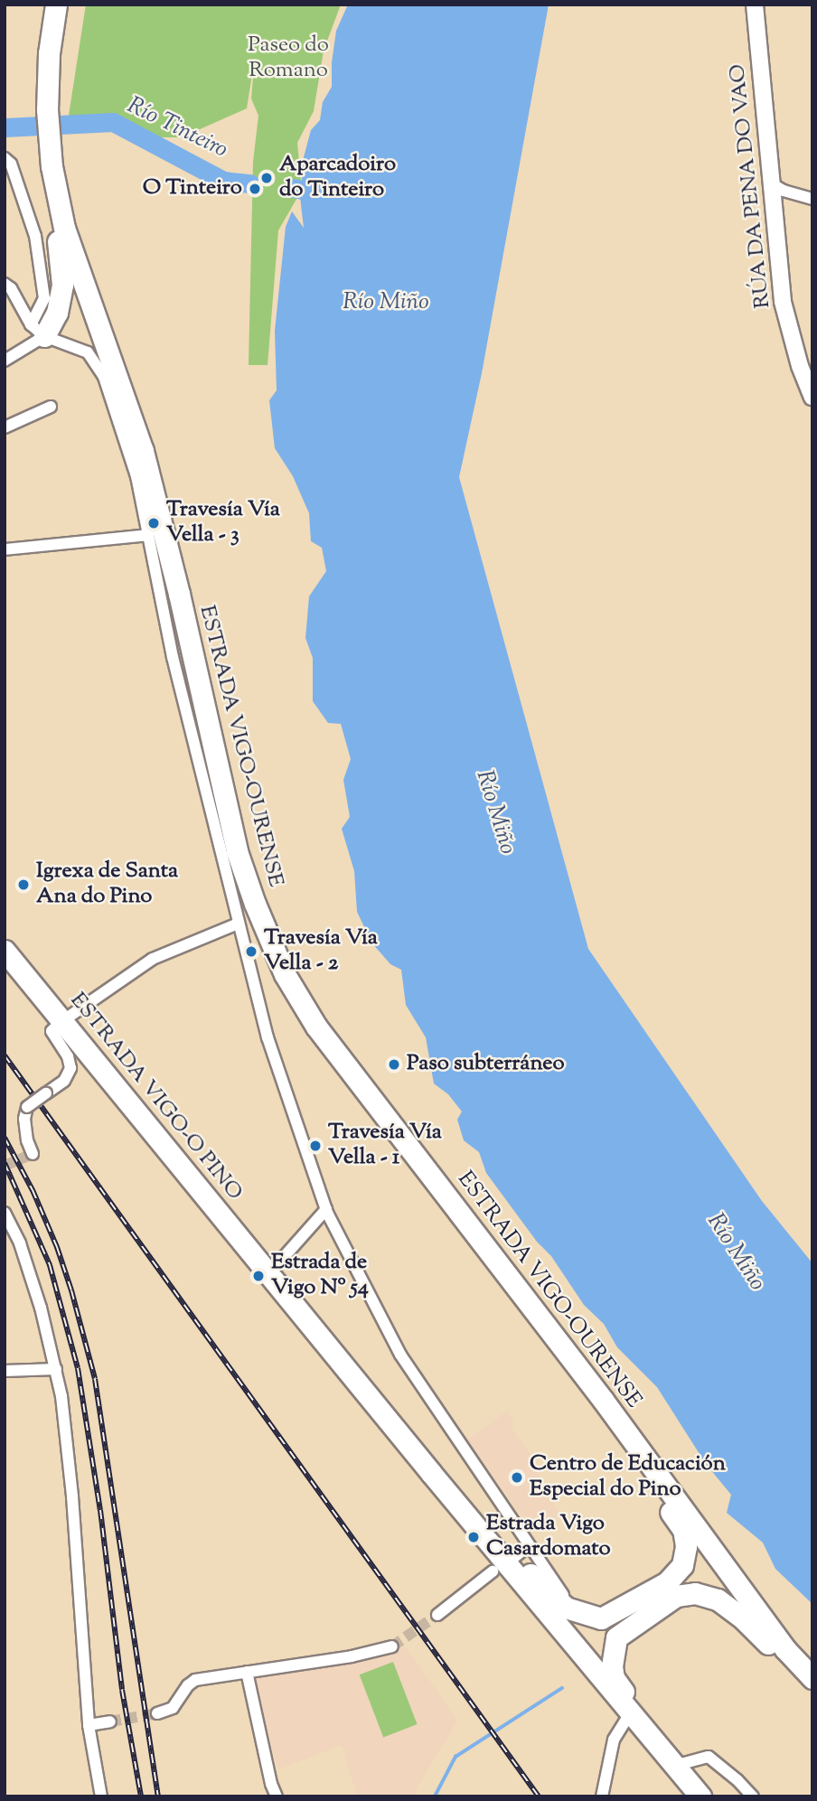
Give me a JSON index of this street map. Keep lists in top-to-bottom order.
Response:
{
  "streets": {
    "highway": ["ESTRADA VIGO-OURENSE", "ESTRADA VIGO-O PINO"],
    "main road": ["RÚA DA PENA DO VAO"]
  },
  "water": ["Río Tinteiro", "Río Miño"],
  "parks": ["Paseo do Romano"],
  "places": [
    "Aparcadoiro do Tinteiro",
    "O Tinteiro",
    "Travesía Vía Vella - 3",
    "Igrexa de Santa Ana do Pino",
    "Travesía Vía Vella - 2",
    "Paso subterráneo",
    "Travesía Vía Vella - 1",
    "Estrada de Vigo Nº 54",
    "Centro de Educación Especial do Pino",
    "Estrada Vigo Casardomato"
  ]
}
